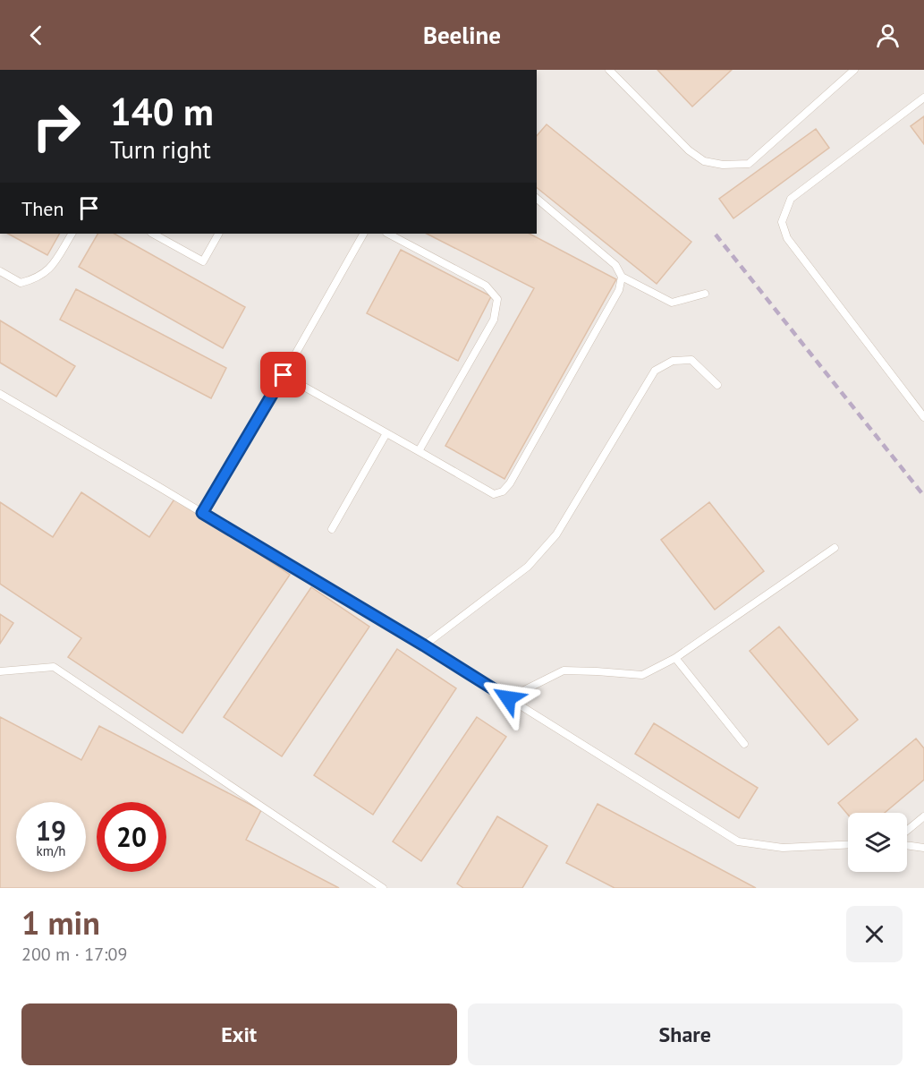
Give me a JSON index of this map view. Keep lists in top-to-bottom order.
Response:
{
  "page": {
    "header": "Beeline",
    "turn": ["140 m", "Turn right"],
    "then": "Then",
    "speed": "19 km/h",
    "limit": "20",
    "heading": ["1 min", "200 m · 17:09"],
    "buttons": ["Exit", "Share"]
  }
}
